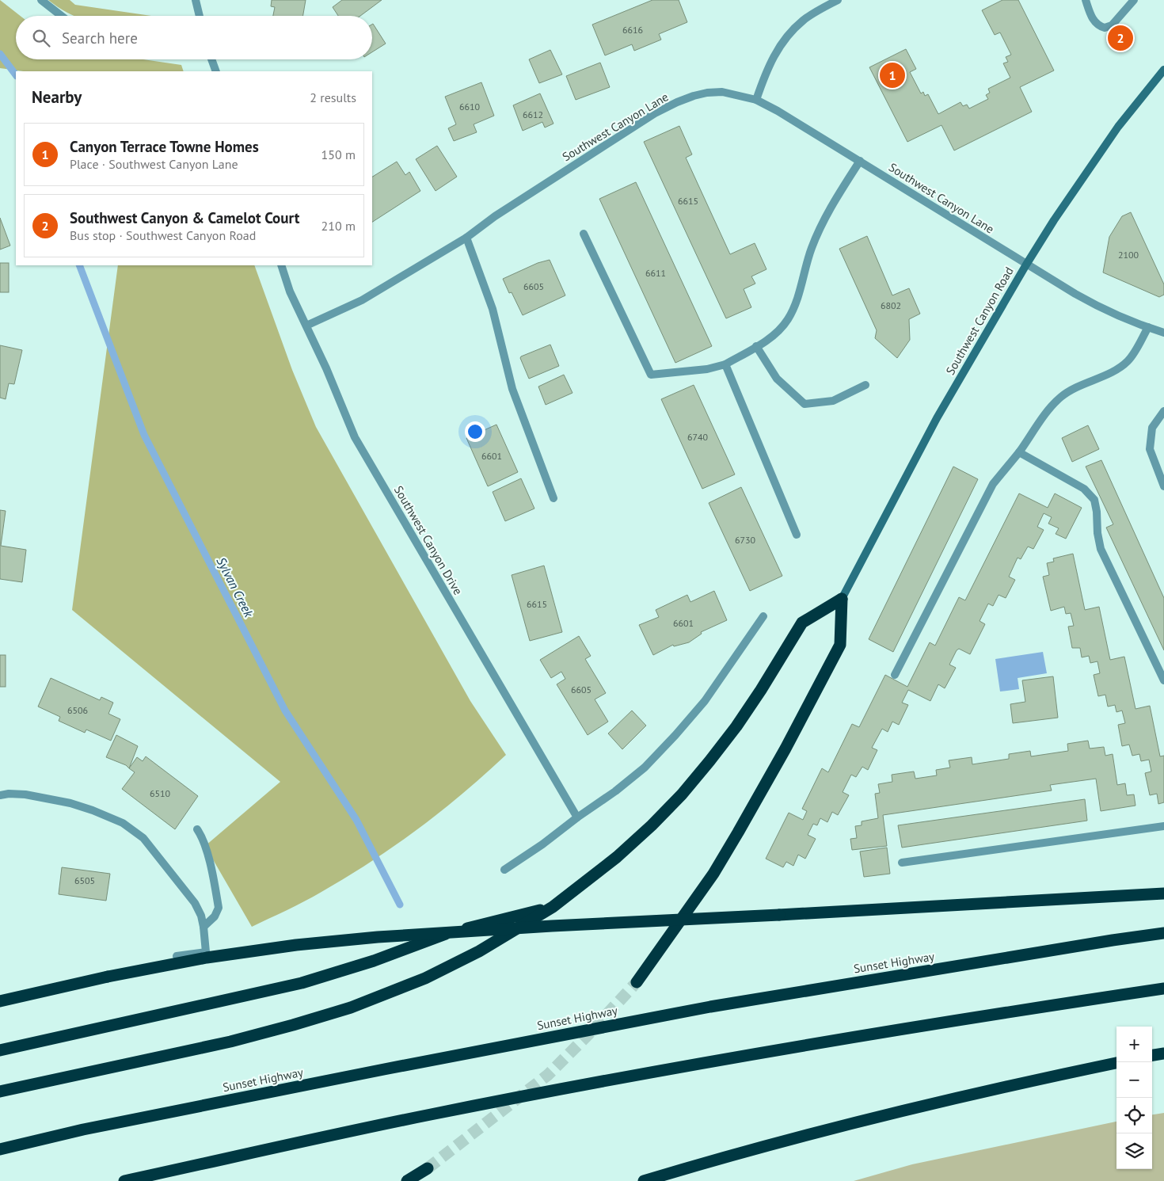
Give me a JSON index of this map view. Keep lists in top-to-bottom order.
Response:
{
  "streets": {
    "highway": ["Sunset Highway"],
    "main road": ["Southwest Canyon Road"],
    "street": ["Southwest Canyon Lane", "Southwest Canyon Drive"]
  },
  "crossings": [
    ["Southwest Canyon Lane", "Southwest Canyon Road"],
    ["Southwest Canyon Lane", "Southwest Canyon Drive"]
  ],
  "water": ["Sylvan Creek"],
  "house_numbers": [
    "6616",
    "6610",
    "6612",
    "6615",
    "2100",
    "6611",
    "6605",
    "6802",
    "6740",
    "6601",
    "6730",
    "6615",
    "6601",
    "6605",
    "6506",
    "6510",
    "6505"
  ],
  "page": {
    "search": "Search here",
    "pins": ["2", "1"],
    "heading": ["Nearby", "2 results"],
    "list": [
      {
        "mark": "1",
        "name": "Canyon Terrace Towne Homes",
        "note": "Place · Southwest Canyon Lane",
        "value": "150 m"
      },
      {
        "mark": "2",
        "name": "Southwest Canyon & Camelot Court",
        "note": "Bus stop · Southwest Canyon Road",
        "value": "210 m"
      }
    ],
    "map_buttons": ["+", "−"]
  }
}
